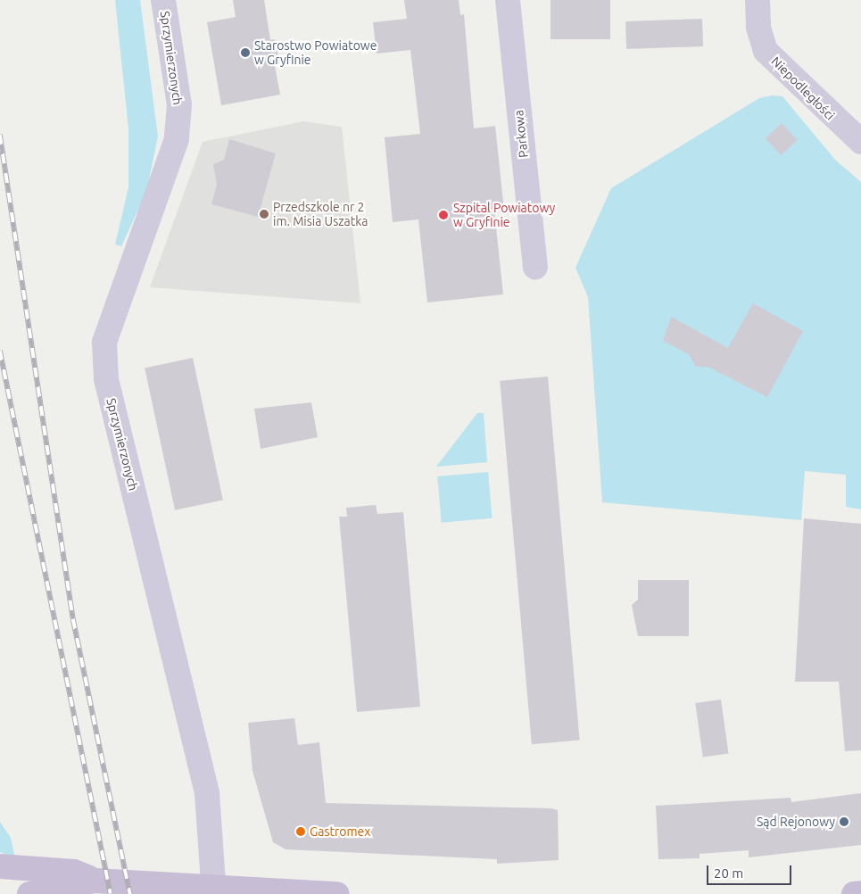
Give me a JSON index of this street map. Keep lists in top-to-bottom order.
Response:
{
  "streets": {
    "street": ["Sprzymierzonych", "Niepodległości", "Parkowa"]
  },
  "places": [
    "Starostwo Powiatowe w Gryfinie",
    "Przedszkole nr 2 im. Misia Uszatka",
    "Szpital Powiatowy w Gryfinie",
    "Sąd Rejonowy",
    "Gastromex"
  ],
  "scale_bar": "20 m"
}
